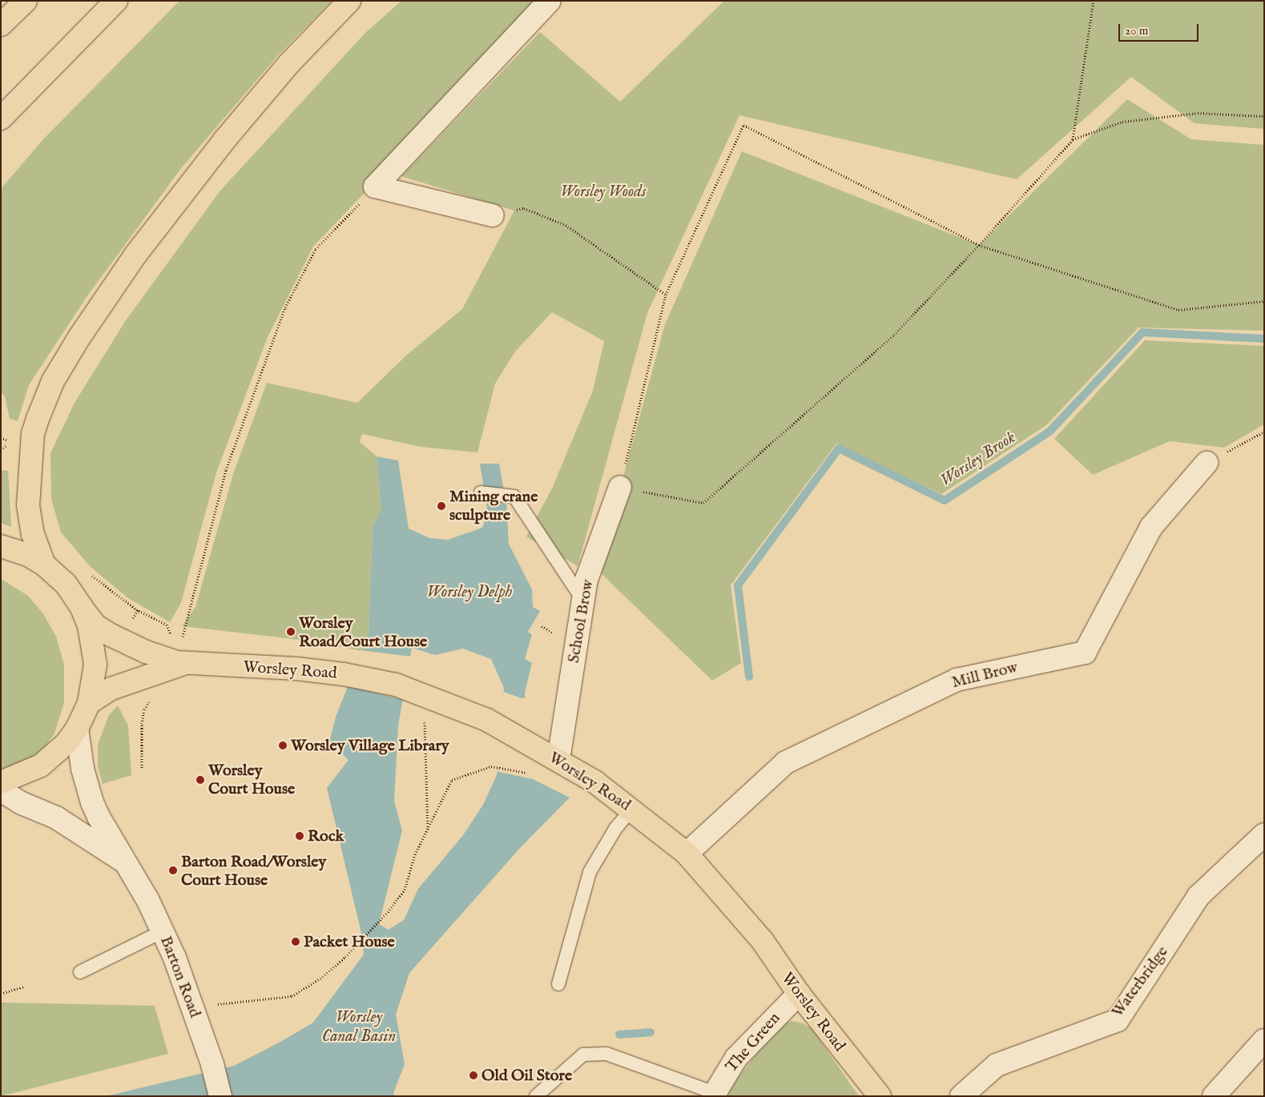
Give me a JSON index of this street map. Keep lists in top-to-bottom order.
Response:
{
  "streets": {
    "main road": ["Worsley Road"],
    "street": [
      "School Brow",
      "Mill Brow",
      "Barton Road",
      "Waterbridge",
      "The Green"
    ]
  },
  "crossings": [
    ["School Brow", "Worsley Road"],
    ["Worsley Road", "Mill Brow"],
    ["Worsley Road", "The Green"]
  ],
  "water": ["Worsley Brook", "Worsley Delph", "Worsley Canal Basin"],
  "parks": ["Worsley Woods"],
  "places": [
    "Mining crane sculpture",
    "Worsley Road/Court House",
    "Worsley Village Library",
    "Worsley Court House",
    "Rock",
    "Barton Road/Worsley Court House",
    "Packet House",
    "Old Oil Store"
  ],
  "scale_bar": "20 m"
}
